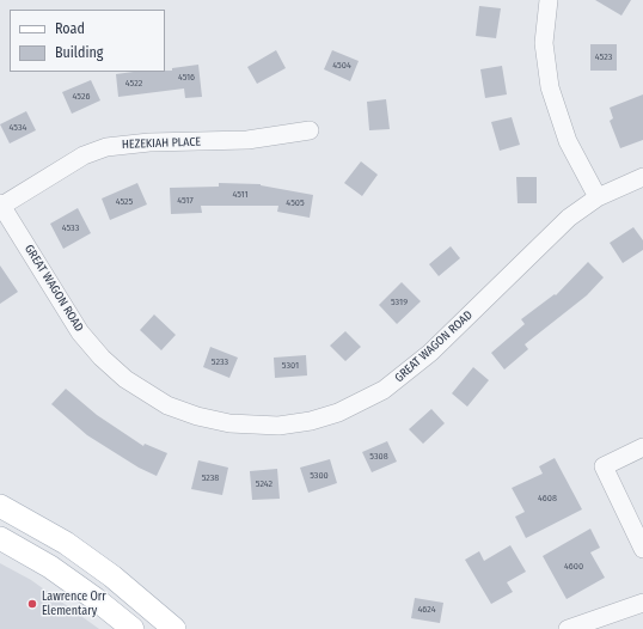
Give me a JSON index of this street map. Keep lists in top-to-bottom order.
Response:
{
  "streets": {
    "street": ["HEZEKIAH PLACE", "GREAT WAGON ROAD"]
  },
  "crossings": [
    ["HEZEKIAH PLACE", "GREAT WAGON ROAD"]
  ],
  "places": ["Lawrence Orr Elementary"],
  "house_numbers": [
    "4523",
    "4504",
    "4516",
    "4522",
    "4526",
    "4534",
    "4511",
    "4517",
    "4525",
    "4505",
    "4533",
    "5319",
    "5233",
    "5301",
    "5308",
    "5300",
    "5238",
    "5242",
    "4608",
    "4600",
    "4624"
  ],
  "legend": ["Road", "Building"]
}
